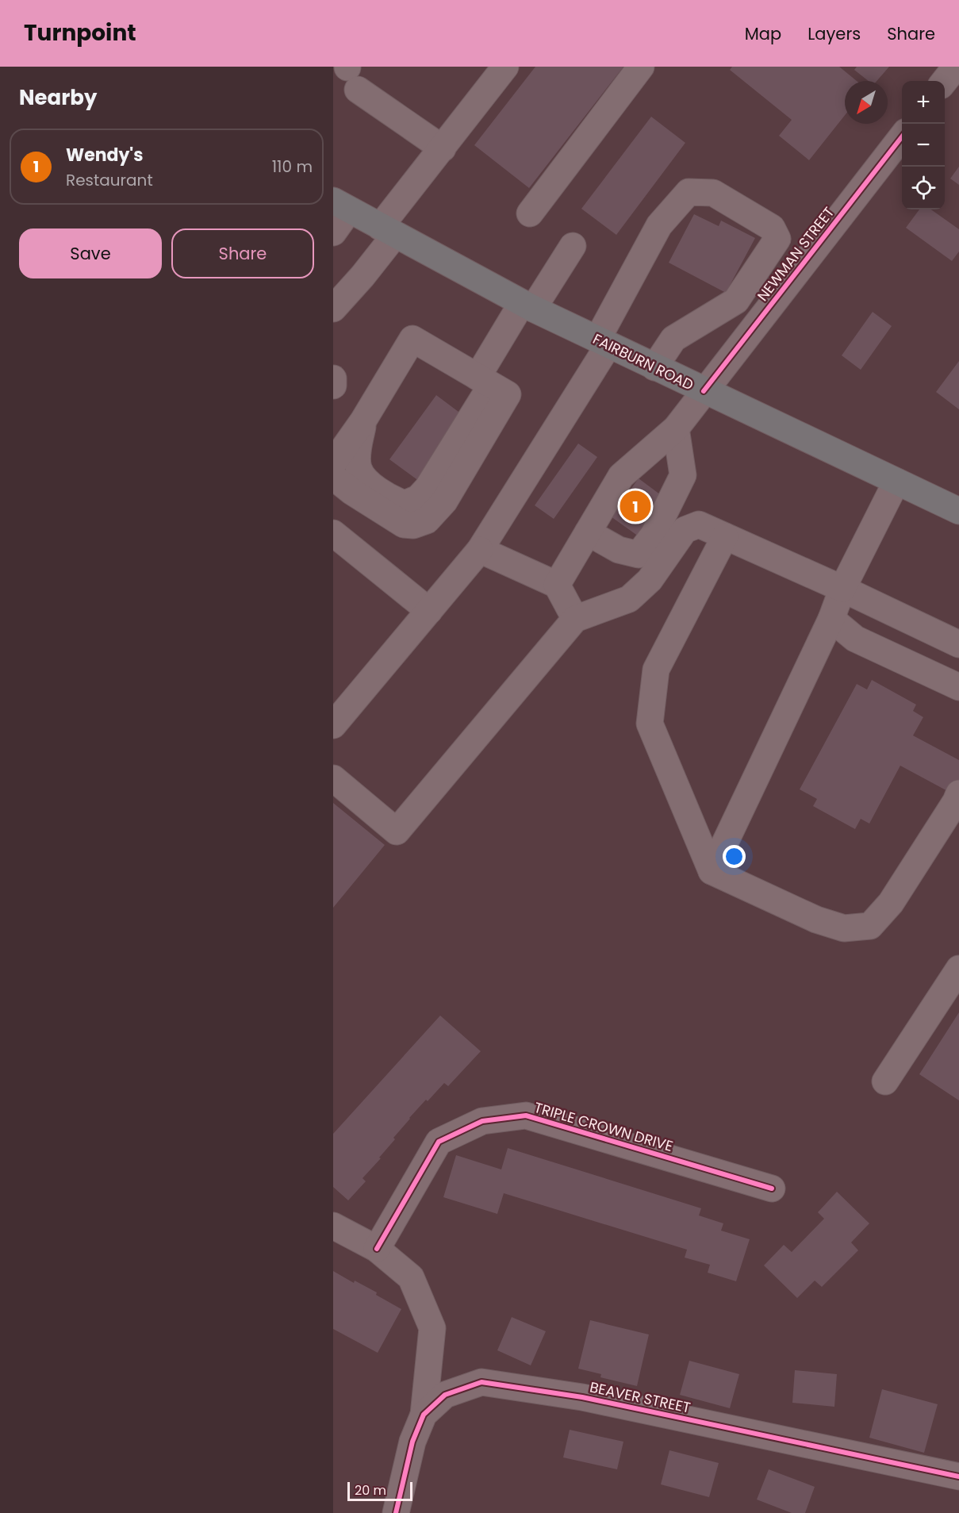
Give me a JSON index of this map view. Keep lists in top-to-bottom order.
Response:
{
  "streets": {
    "main road": ["FAIRBURN ROAD"],
    "street": ["NEWMAN STREET", "TRIPLE CROWN DRIVE", "BEAVER STREET"]
  },
  "crossings": [
    ["NEWMAN STREET", "FAIRBURN ROAD"]
  ],
  "scale_bar": "20 m",
  "north": "bottom left",
  "page": {
    "header": "Turnpoint",
    "nav": ["Map", "Layers", "Share"],
    "heading": "Nearby",
    "map_buttons": ["+", "−"],
    "list": [
      {
        "mark": "1",
        "name": "Wendy's",
        "note": "Restaurant",
        "value": "110 m"
      }
    ],
    "buttons": ["Save", "Share"],
    "pins": "1",
    "scale": "20 m"
  }
}
